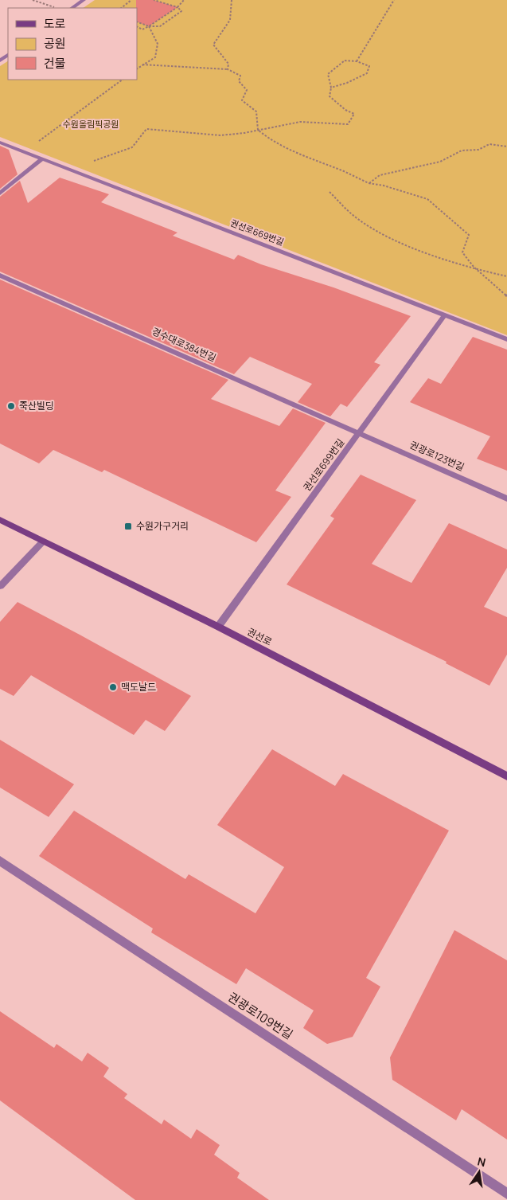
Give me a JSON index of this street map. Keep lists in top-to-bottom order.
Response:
{
  "streets": {
    "street": [
      "권선로669번길",
      "경수대로384번길",
      "권광로123번길",
      "권선로699번길",
      "권선로",
      "권광로109번길"
    ]
  },
  "crossings": [
    ["권선로669번길", "권선로699번길"],
    ["경수대로384번길", "권광로123번길"],
    ["경수대로384번길", "권선로699번길"],
    ["권광로123번길", "권선로699번길"],
    ["권선로699번길", "권선로"]
  ],
  "parks": ["수원올림픽공원"],
  "places": {
    "other": ["죽산빌딩", "맥도날드"],
    "transit": ["수원가구거리"]
  },
  "legend": ["도로", "공원", "건물"],
  "north": "top"
}
